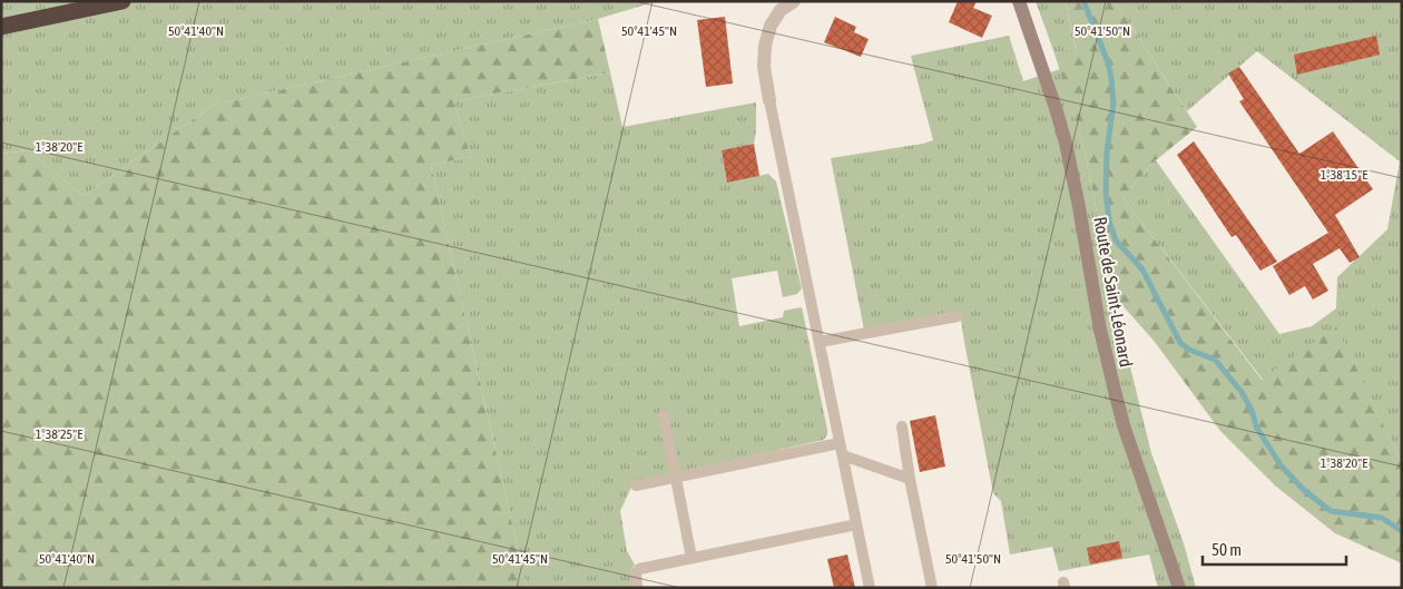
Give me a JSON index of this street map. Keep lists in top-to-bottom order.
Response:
{
  "streets": {
    "street": ["Route de Saint-Léonard"]
  },
  "scale_bar": "50 m",
  "coordinates": [
    "50°41'40\"N",
    "50°41'45\"N",
    "50°41'50\"N",
    "1°38'20\"E",
    "1°38'15\"E",
    "1°38'25\"E"
  ]
}
